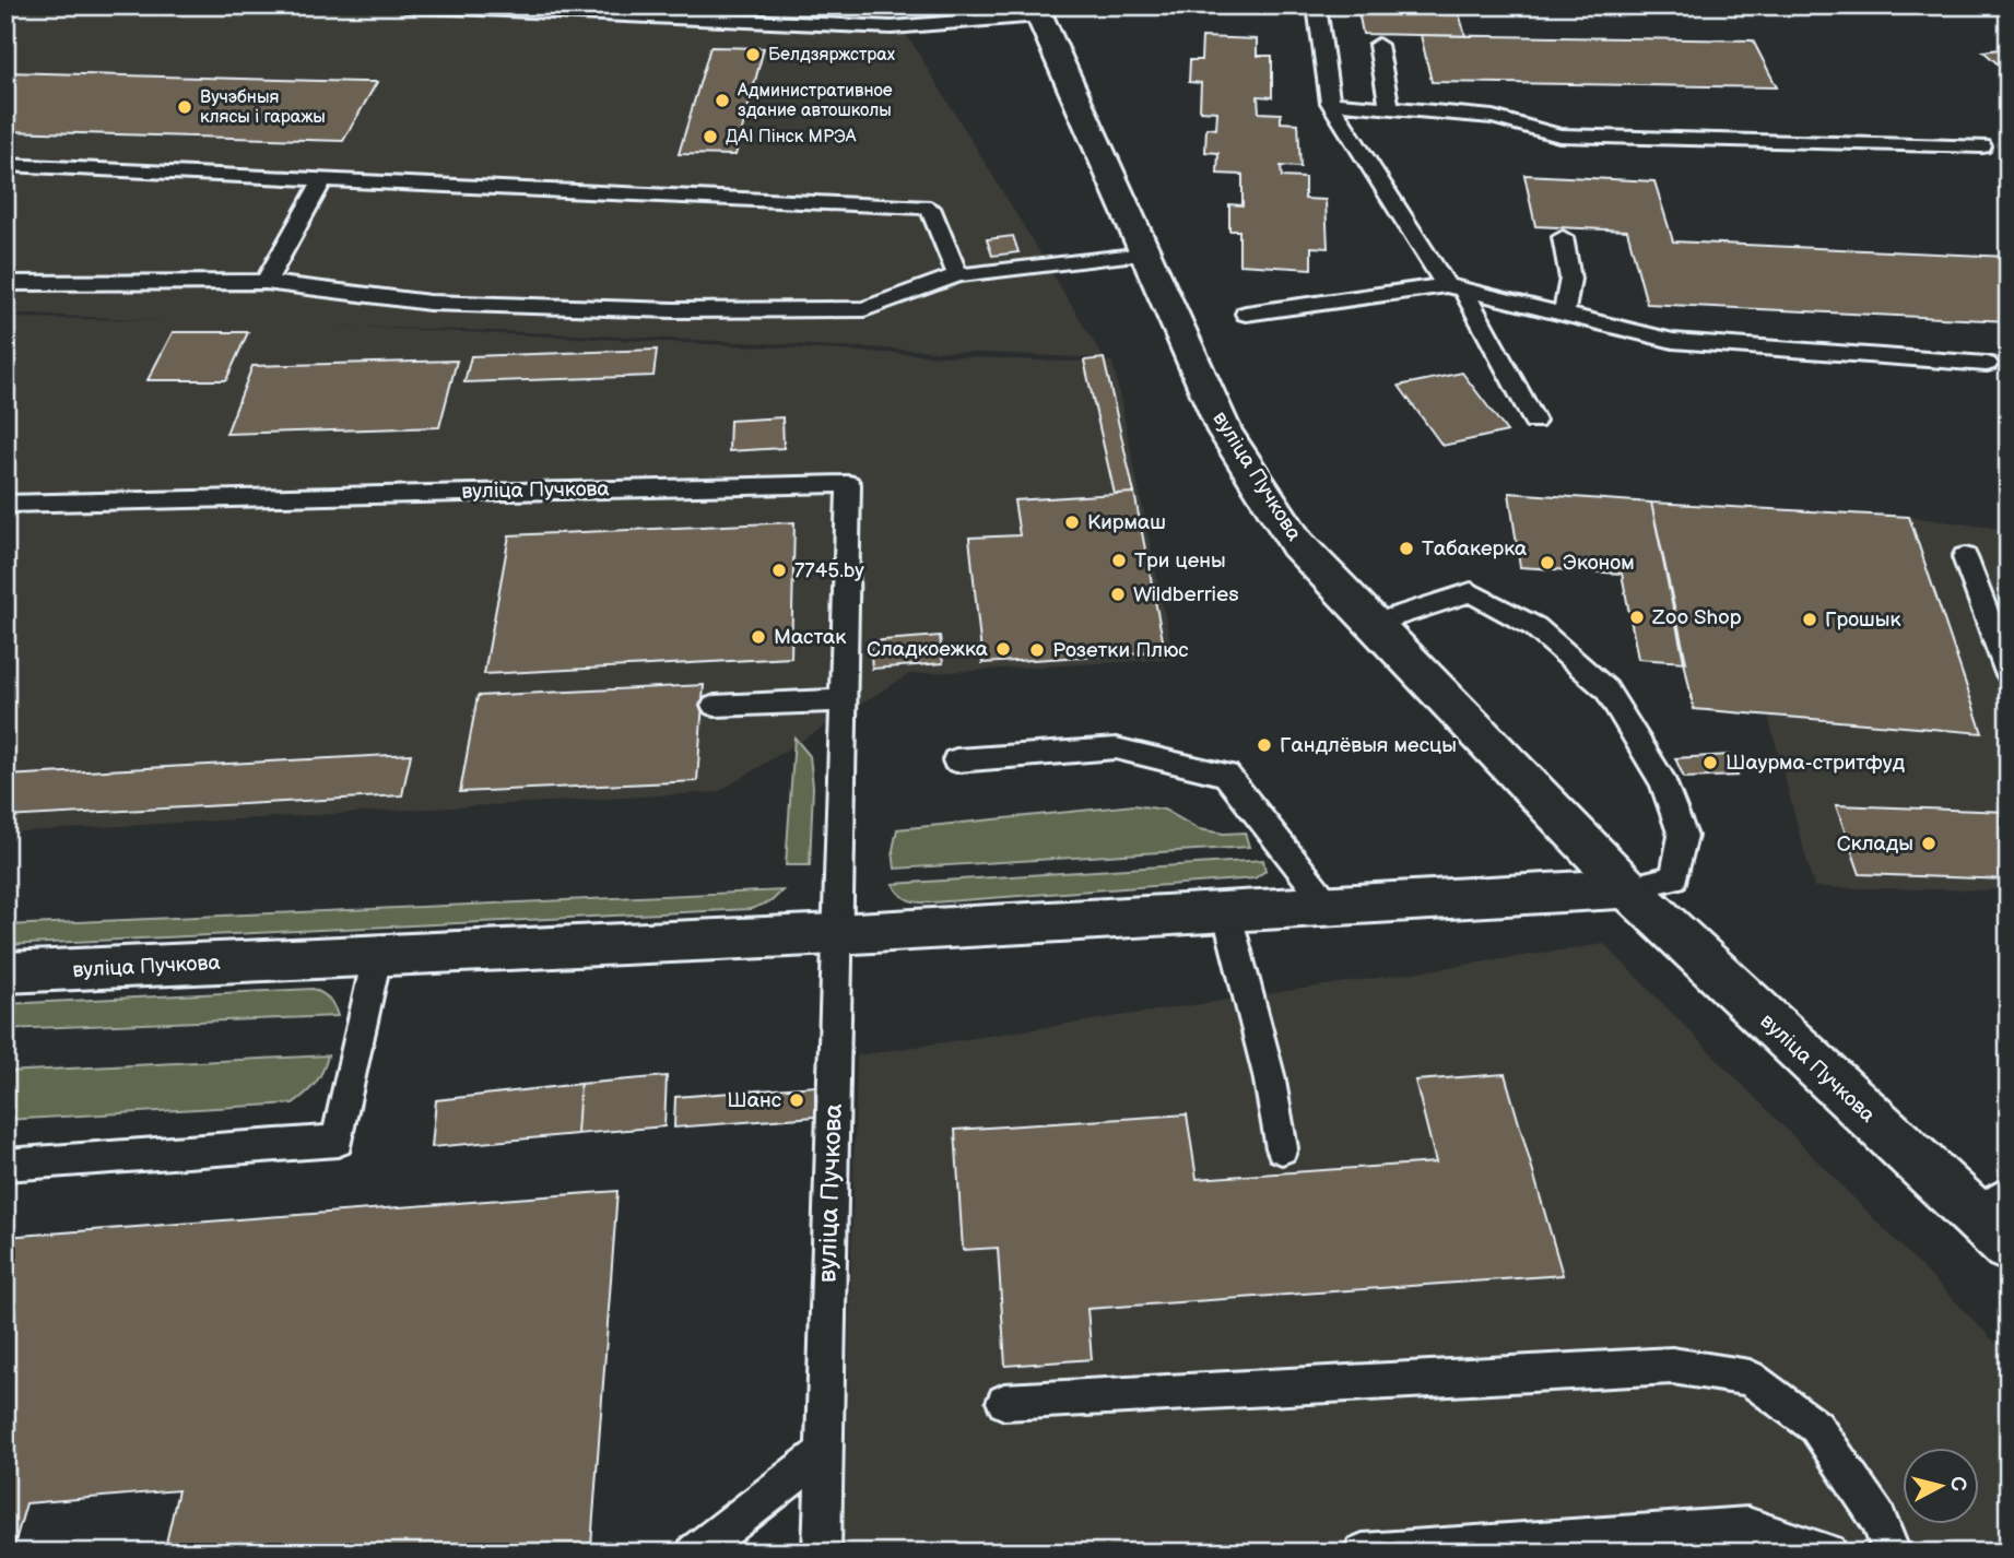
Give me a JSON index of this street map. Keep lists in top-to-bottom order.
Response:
{
  "streets": {
    "street": ["вуліца Пучкова"]
  },
  "places": [
    "Белдзяржстрах",
    "Административное здание автошколы",
    "Вучэбныя клясы і гаражы",
    "ДАІ Пінск МРЭА",
    "Кирмаш",
    "Табакерка",
    "Три цены",
    "Эконом",
    "7745.by",
    "Wildberries",
    "Zoo Shop",
    "Грошык",
    "Мастак",
    "Сладкоежка",
    "Розетки Плюс",
    "Гандлёвыя месцы",
    "Шаурма-стритфуд",
    "Склады",
    "Шанс"
  ],
  "north": "right"
}
